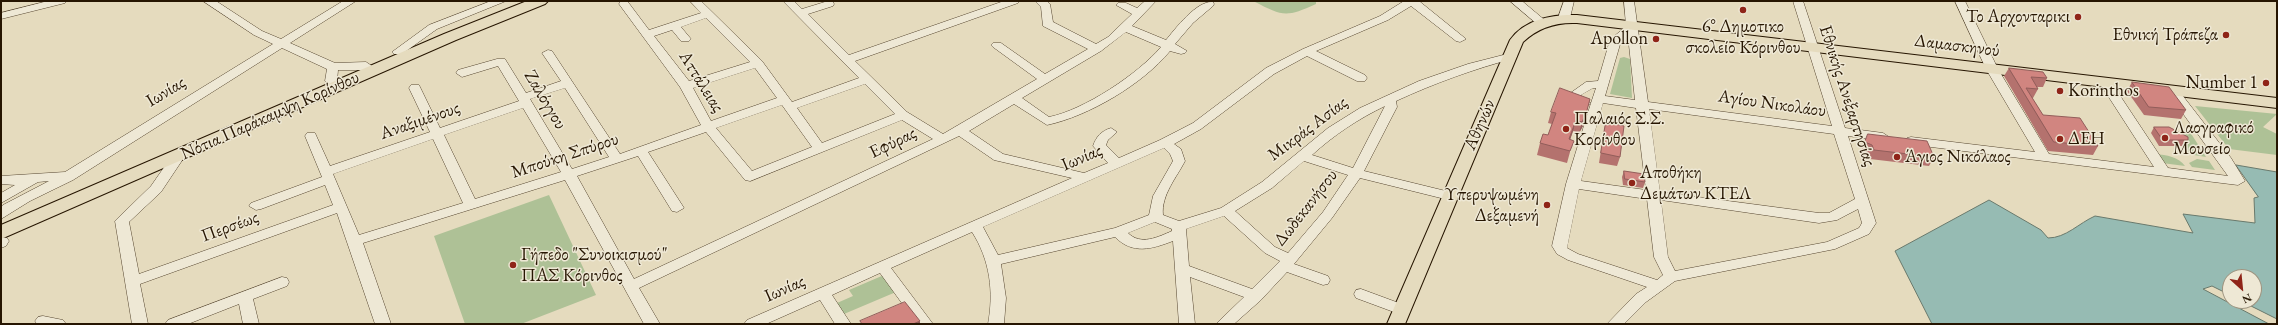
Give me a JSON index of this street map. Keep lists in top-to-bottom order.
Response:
{
  "streets": {
    "highway": ["Νότια Παράκαμψη Κορίνθου"],
    "main road": ["Δαμασκηνού", "Αθηνών"],
    "street": [
      "Αττάλειας",
      "Ιωνίας",
      "Εθνικής Ανεξαρτησίας",
      "Ζαλόγγου",
      "Αγίου Νικολάου",
      "Αναξιμένους",
      "Μικράς Ασίας",
      "Εφύρας",
      "Μπούκη Σπύρου",
      "Δωδεκανήσου",
      "Περσέως"
    ]
  },
  "crossings": [
    ["Δαμασκηνού", "Εθνικής Ανεξαρτησίας"],
    ["Δαμασκηνού", "Αγίου Νικολάου"],
    ["Δαμασκηνού", "Αθηνών"],
    ["Αττάλειας", "Μπούκη Σπύρου"],
    ["Εθνικής Ανεξαρτησίας", "Αγίου Νικολάου"],
    ["Ζαλόγγου", "Αναξιμένους"],
    ["Ζαλόγγου", "Εφύρας"],
    ["Ζαλόγγου", "Μπούκη Σπύρου"],
    ["Αθηνών", "Μικράς Ασίας"],
    ["Μικράς Ασίας", "Δωδεκανήσου"]
  ],
  "places": [
    "6° Δημοτικο σκολείο Κόρινθου",
    "Το Αρχονταρικι",
    "Εθνική Τράπεζα",
    "Apollon",
    "Number 1",
    "Korinthos",
    "Παλαιός Σ.Σ. Κορίνθου",
    "Λαογραφικό Μουσείο",
    "ΔΕΗ",
    "Άγιος Νικόλαος",
    "Αποθήκη Δεμάτων ΚΤΕΛ",
    "Υπερυψωμένη Δεξαμενή",
    "Γήπεδο \"Συνοικισμού\" ΠΑΣ Κόρινθος"
  ],
  "north": "bottom right"
}
